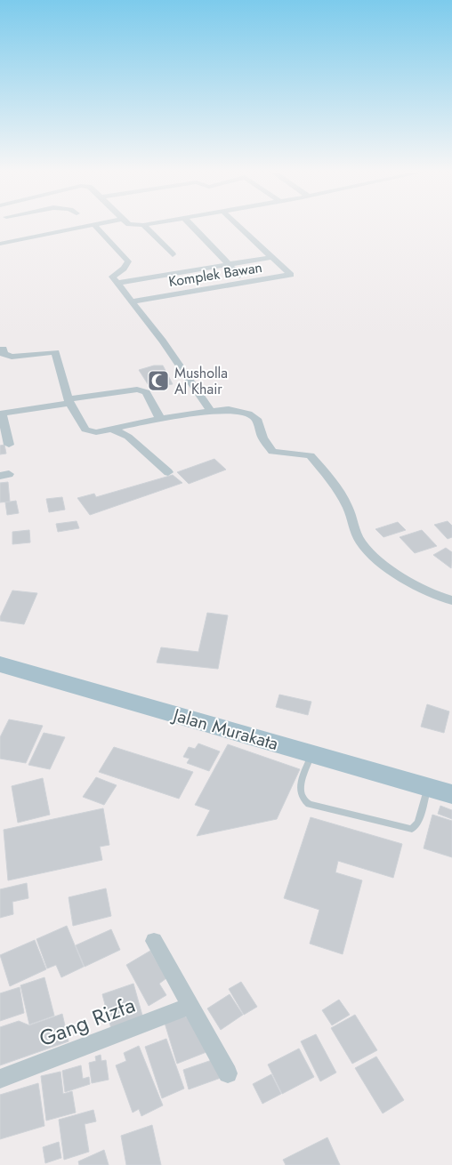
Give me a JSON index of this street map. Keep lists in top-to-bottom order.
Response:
{
  "streets": {
    "main road": ["Jalan Murakata"],
    "street": ["Komplek Bawan", "Gang Rizfa"]
  },
  "places": {
    "mosque": ["Musholla Al Khair"]
  }
}
